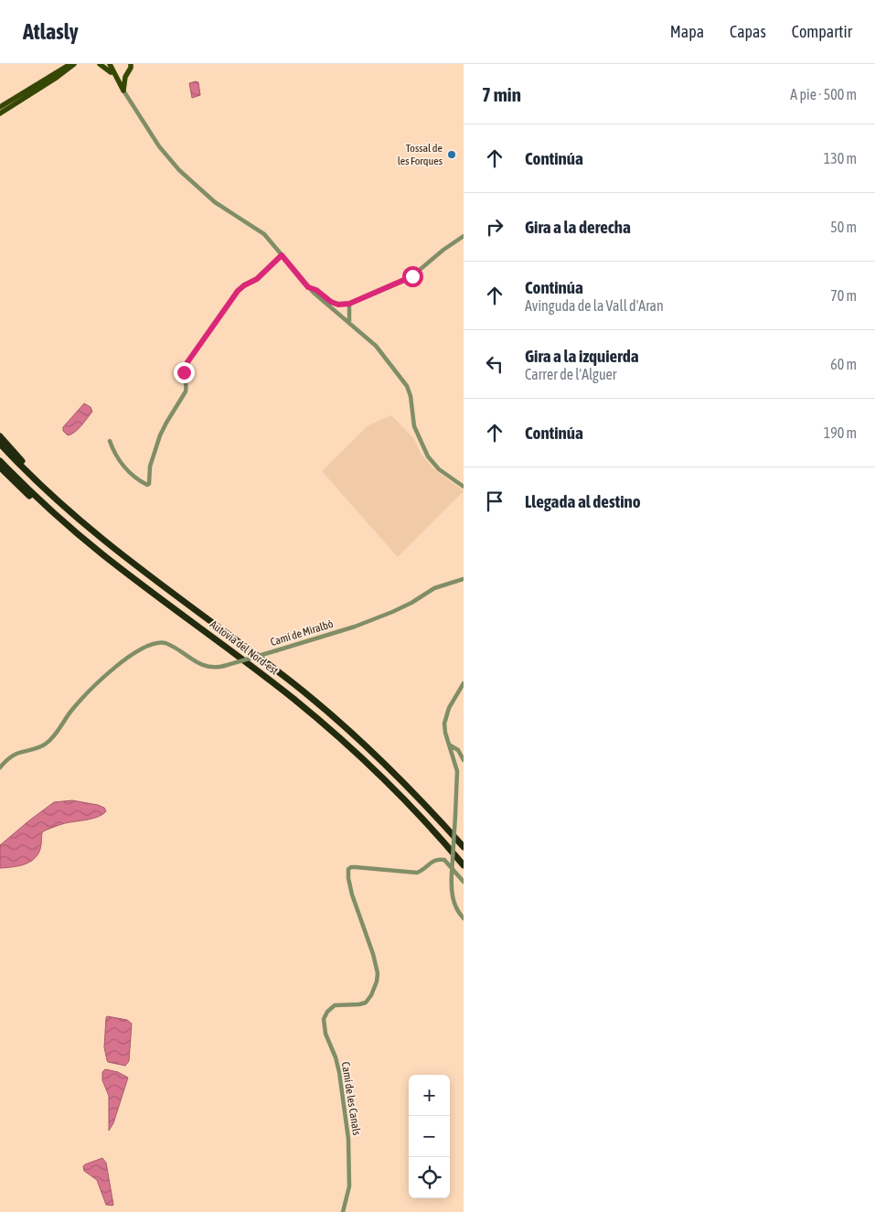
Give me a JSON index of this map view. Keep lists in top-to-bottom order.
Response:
{
  "streets": {
    "highway": ["Autovia del Nord-est"],
    "street": ["Camí de Miralbò", "Camí de les Canals"]
  },
  "places": ["Tossal de les Forques"],
  "page": {
    "header": "Atlasly",
    "nav": ["Mapa", "Capas", "Compartir"],
    "heading": ["7 min", "A pie · 500 m"],
    "list": [
      ["Continúa", "130 m"],
      ["Gira a la derecha", "50 m"],
      ["Continúa", "Avinguda de la Vall d'Aran", "70 m"],
      ["Gira a la izquierda", "Carrer de l'Alguer", "60 m"],
      ["Continúa", "190 m"],
      "Llegada al destino"
    ],
    "map_buttons": ["+", "−"]
  }
}
